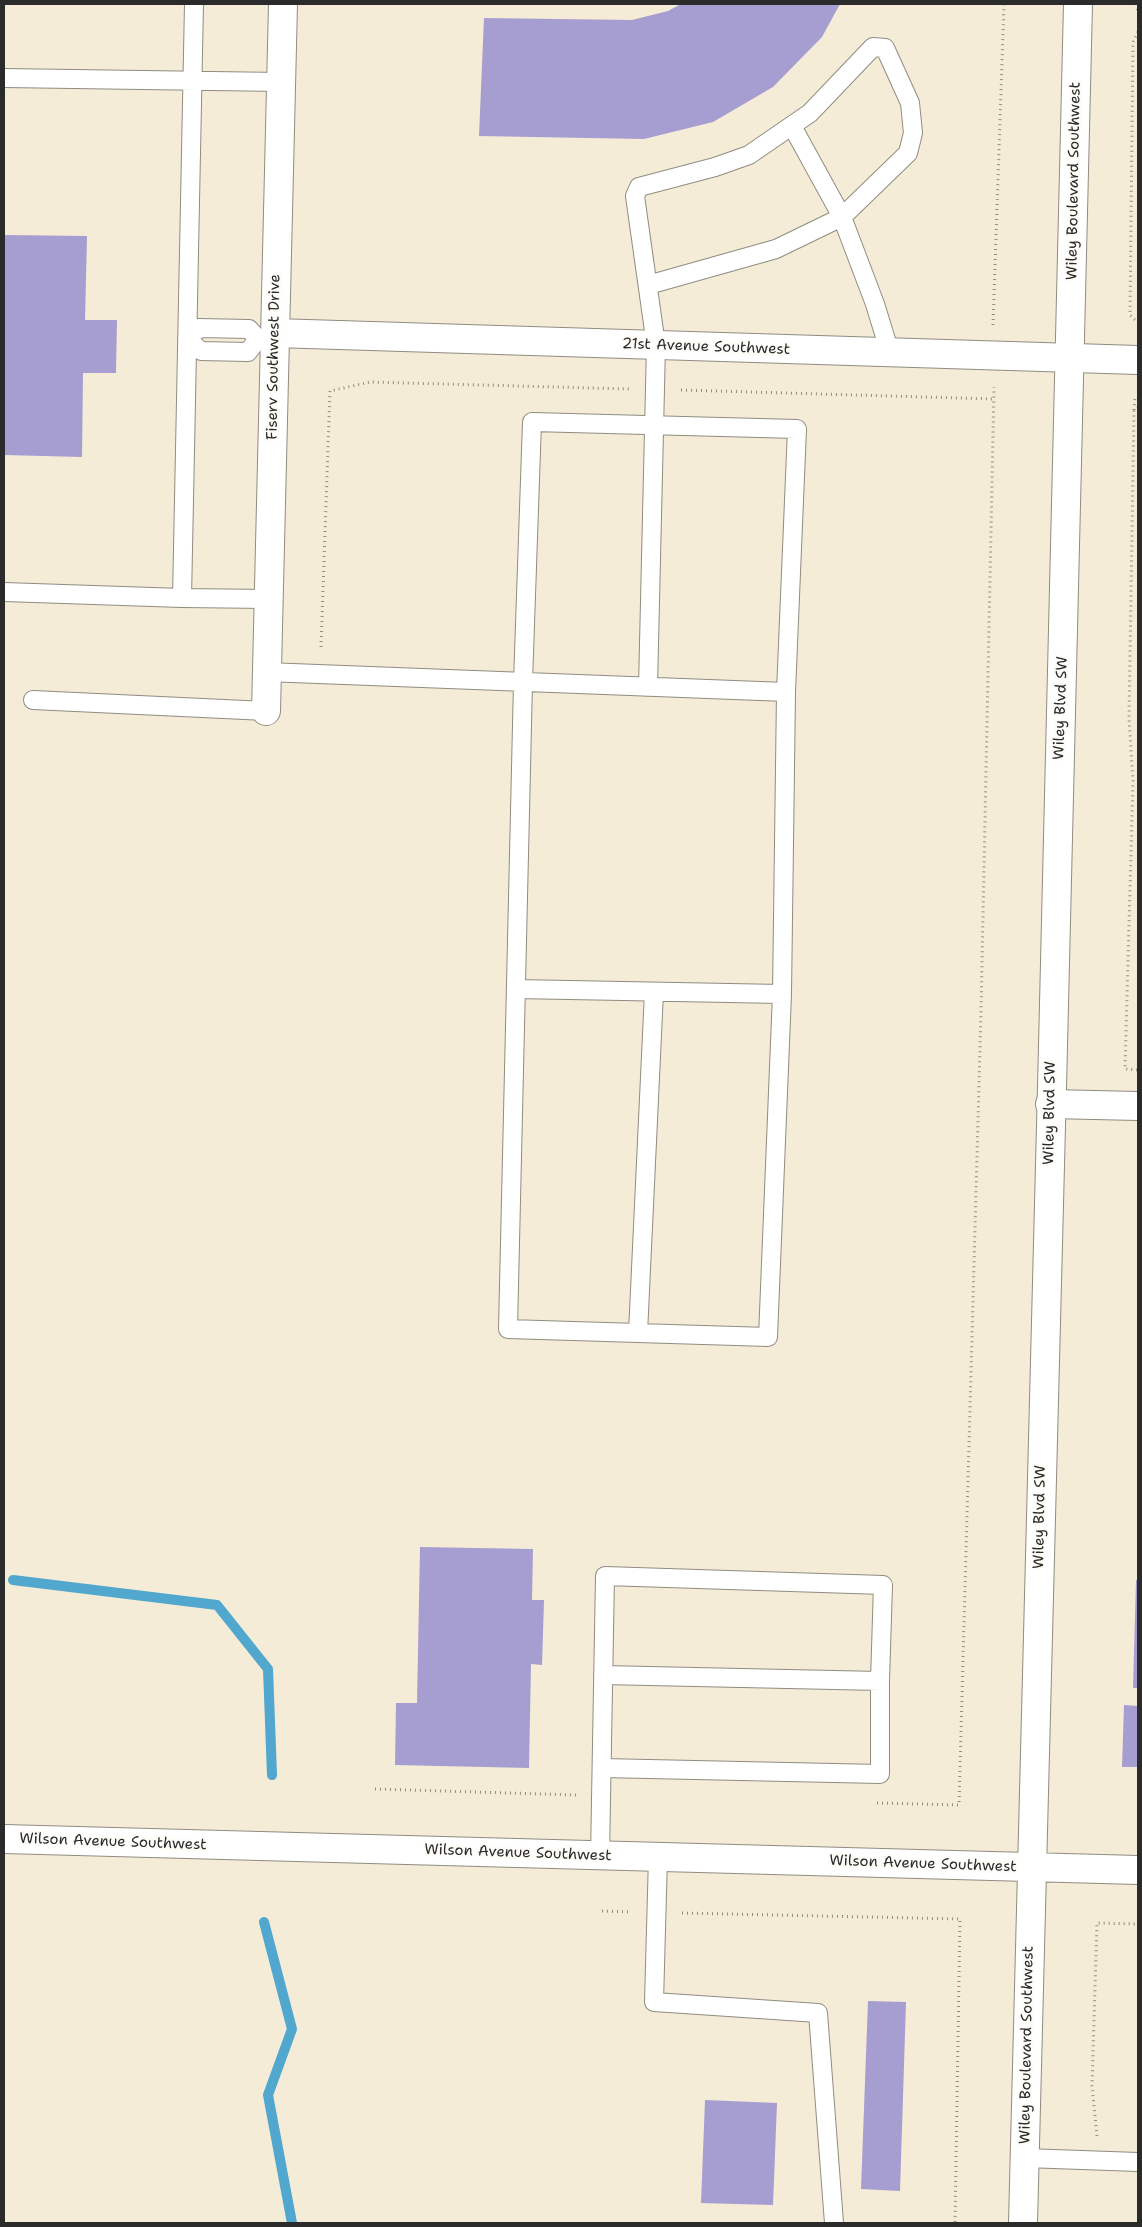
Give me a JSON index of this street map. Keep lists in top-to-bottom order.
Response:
{
  "streets": {
    "street": [
      "Wiley Boulevard Southwest",
      "21st Avenue Southwest",
      "Fiserv Southwest Drive",
      "Wiley Blvd SW",
      "Wilson Avenue Southwest"
    ]
  },
  "crossings": [
    ["Wiley Boulevard Southwest", "21st Avenue Southwest"],
    ["Wiley Boulevard Southwest", "Wiley Blvd SW"],
    ["Wiley Boulevard Southwest", "Wilson Avenue Southwest"],
    ["21st Avenue Southwest", "Fiserv Southwest Drive"],
    ["21st Avenue Southwest", "Wiley Blvd SW"],
    ["Wiley Blvd SW", "Wilson Avenue Southwest"]
  ]
}
